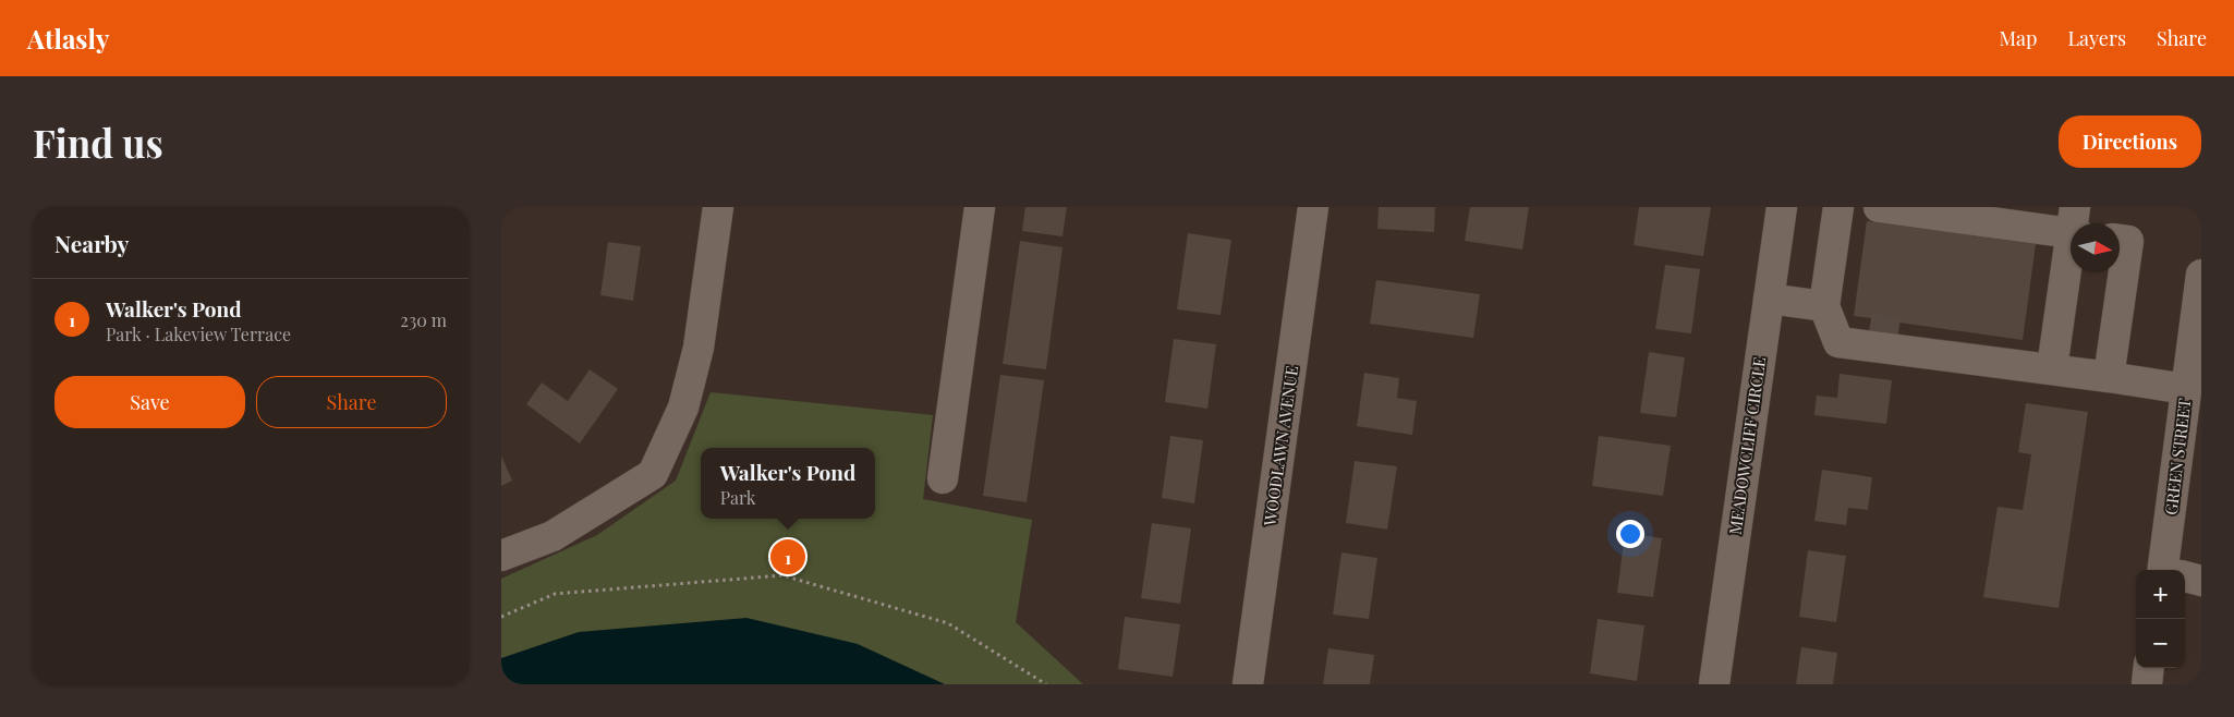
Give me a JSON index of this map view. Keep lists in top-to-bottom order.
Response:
{
  "streets": {
    "street": ["WOODLAWN AVENUE", "MEADOWCLIFF CIRCLE", "GREEN STREET"]
  },
  "north": "right",
  "page": {
    "header": "Atlasly",
    "nav": ["Map", "Layers", "Share"],
    "buttons": [
      "Directions",
      ["Save", "Share"]
    ],
    "title": "Find us",
    "heading": "Nearby",
    "list": [
      {
        "mark": "1",
        "name": "Walker's Pond",
        "note": "Park · Lakeview Terrace",
        "value": "230 m"
      }
    ],
    "popup": ["Walker's Pond", "Park"],
    "pins": "1",
    "map_buttons": ["+", "−"]
  }
}
